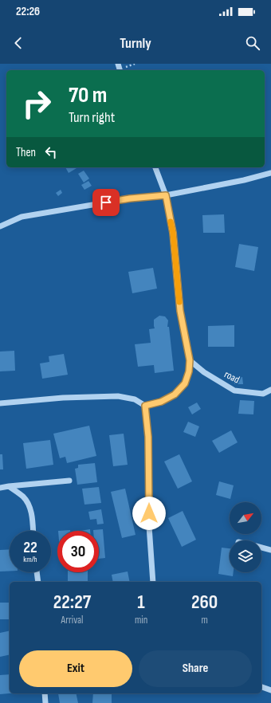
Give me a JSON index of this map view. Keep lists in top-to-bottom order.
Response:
{
  "streets": {
    "street": ["road"]
  },
  "north": "top right",
  "page": {
    "status": "22:26",
    "header": "Turnly",
    "turn": ["70 m", "Turn right"],
    "then": "Then",
    "speed": "22 km/h",
    "limit": "30",
    "eta": [
      "22:27",
      "Arrival",
      "1",
      "min",
      "260",
      "m"
    ],
    "buttons": ["Exit", "Share"]
  }
}
